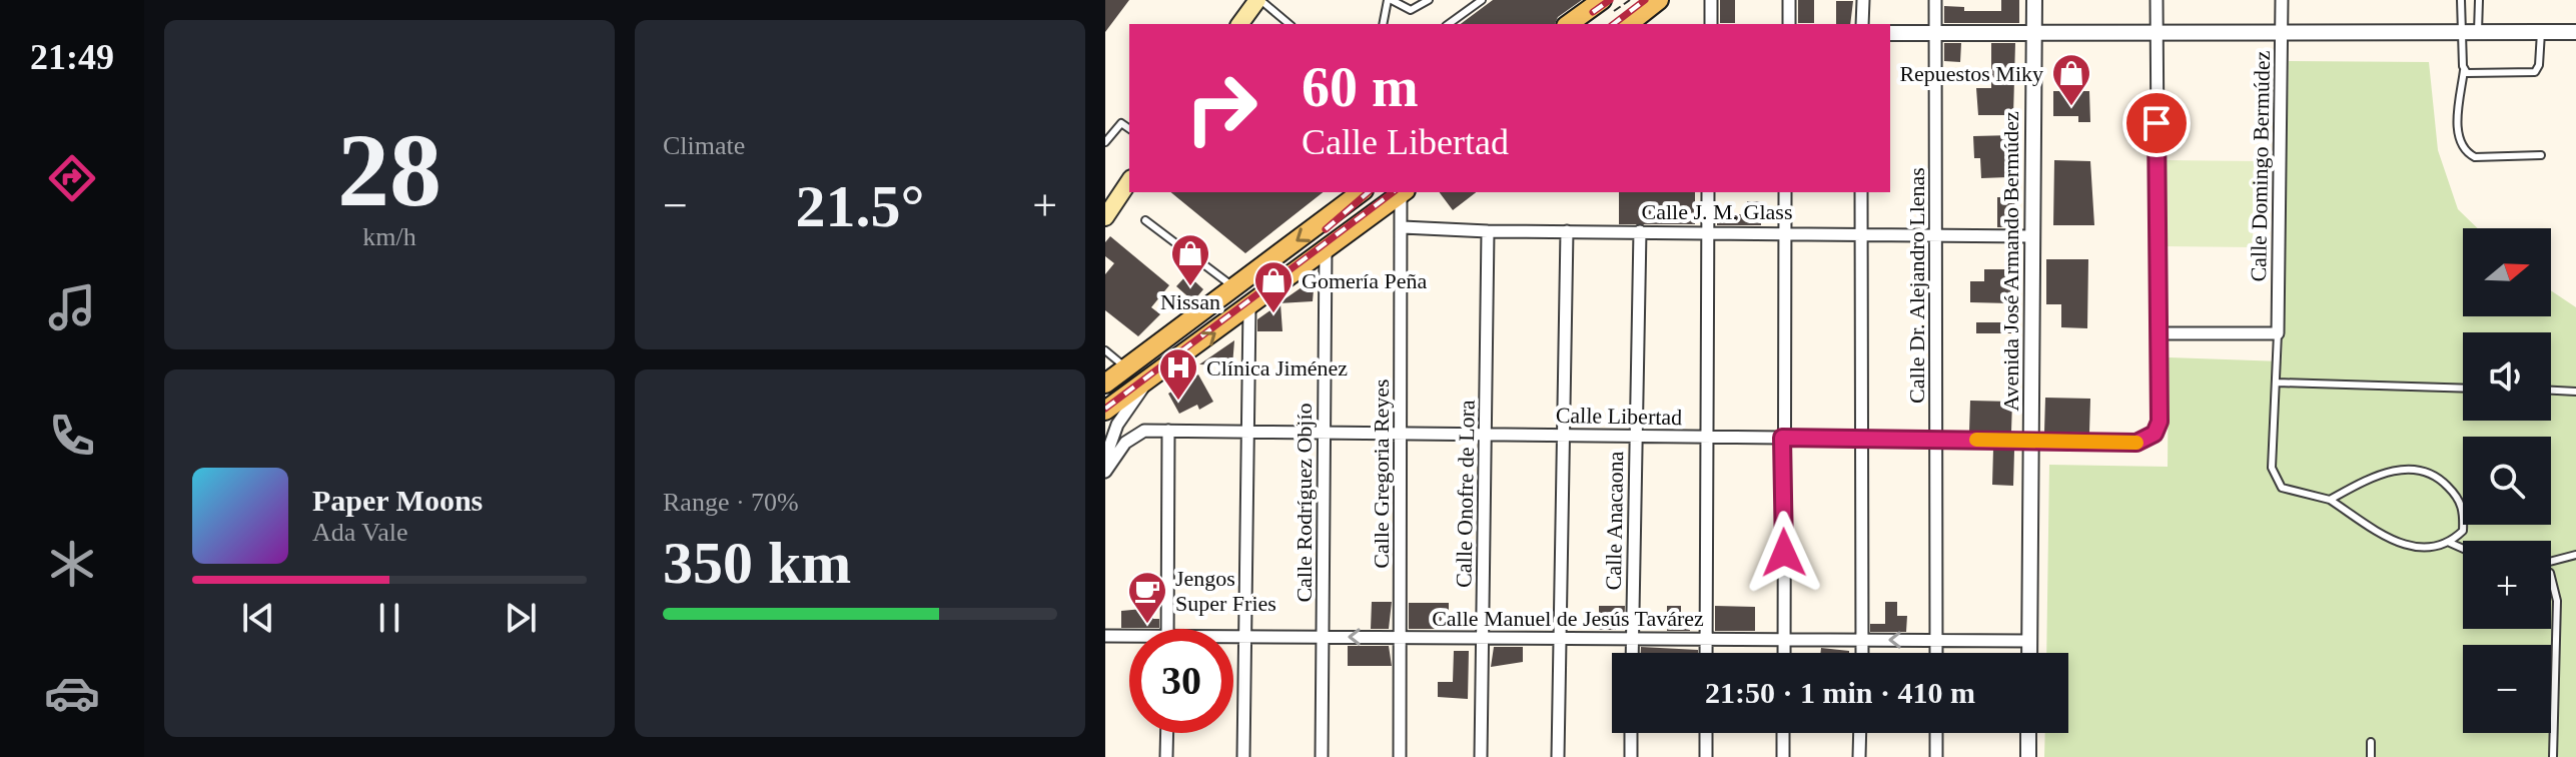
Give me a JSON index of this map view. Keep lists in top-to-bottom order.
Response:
{
  "streets": {
    "street": [
      "Calle Domingo Bermúdez",
      "Calle J. M. Glass",
      "Avenida José Armando Bermúdez",
      "Calle Dr. Alejandro Llenas",
      "Calle Libertad",
      "Calle Gregoria Reyes",
      "Calle Onofre de Lora",
      "Calle Rodríguez Objío",
      "Calle Anacaona",
      "Calle Manuel de Jesús Tavárez"
    ]
  },
  "crossings": [
    ["Calle J. M. Glass", "Avenida José Armando Bermúdez"],
    ["Calle J. M. Glass", "Calle Dr. Alejandro Llenas"],
    ["Calle J. M. Glass", "Calle Gregoria Reyes"],
    ["Calle J. M. Glass", "Calle Onofre de Lora"],
    ["Calle J. M. Glass", "Calle Anacaona"],
    ["Avenida José Armando Bermúdez", "Calle Libertad"],
    ["Avenida José Armando Bermúdez", "Calle Manuel de Jesús Tavárez"],
    ["Calle Dr. Alejandro Llenas", "Calle Libertad"],
    ["Calle Dr. Alejandro Llenas", "Calle Manuel de Jesús Tavárez"],
    ["Calle Libertad", "Calle Gregoria Reyes"],
    ["Calle Libertad", "Calle Onofre de Lora"],
    ["Calle Libertad", "Calle Rodríguez Objío"],
    ["Calle Libertad", "Calle Anacaona"],
    ["Calle Gregoria Reyes", "Calle Manuel de Jesús Tavárez"],
    ["Calle Onofre de Lora", "Calle Manuel de Jesús Tavárez"],
    ["Calle Rodríguez Objío", "Calle Manuel de Jesús Tavárez"],
    ["Calle Anacaona", "Calle Manuel de Jesús Tavárez"]
  ],
  "places": {
    "shop": ["Repuestos Miky", "Nissan", "Gomería Peña"],
    "hospital": ["Clínica Jiménez"],
    "cafe": ["Jengos Super Fries"]
  },
  "north": "right",
  "page": {
    "tabs": "21:49",
    "tile": [
      ["28", "km/h"],
      "Climate",
      ["Range · 70%", "350 km"]
    ],
    "turn": ["60 m", "Calle Libertad"],
    "heat": ["−", "21.5°", "+"],
    "map_buttons": ["+", "−"],
    "song": ["Paper Moons", "Ada Vale"],
    "limit": "30",
    "trip": "21:50 · 1 min · 410 m"
  }
}
